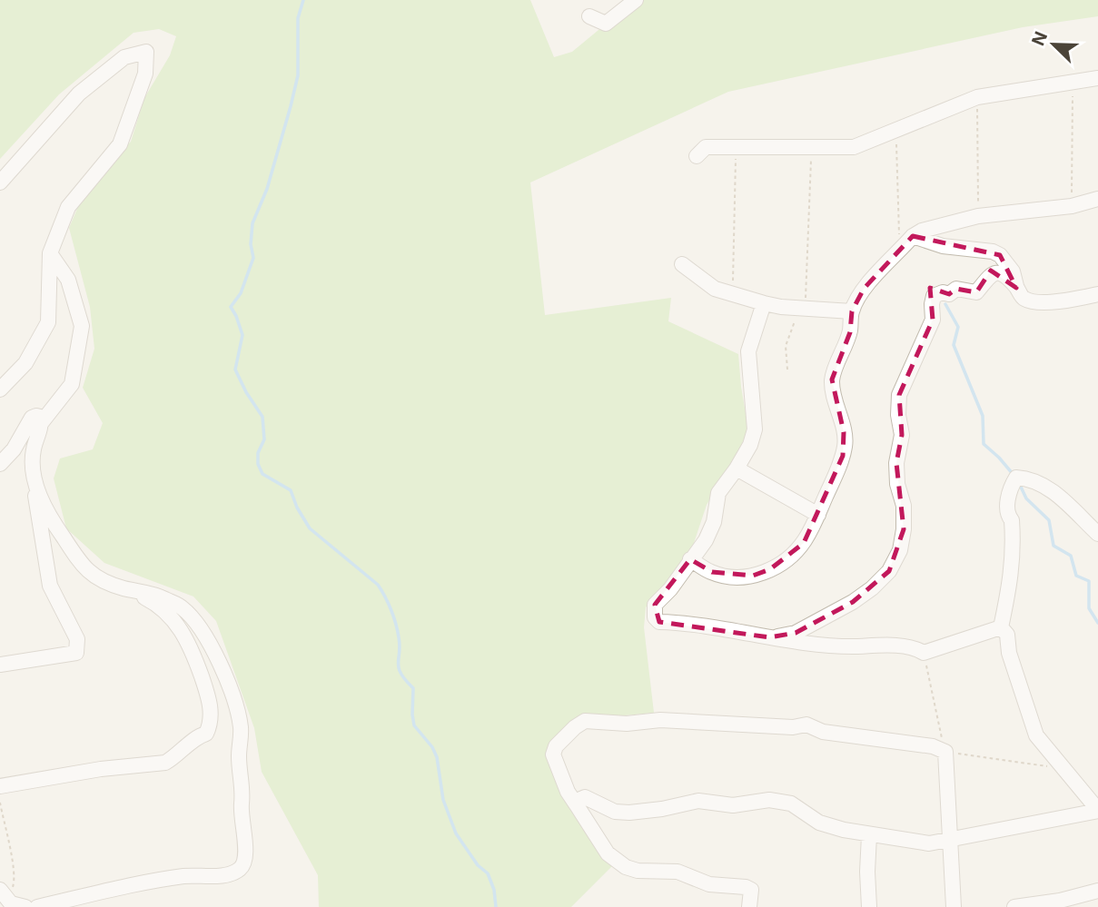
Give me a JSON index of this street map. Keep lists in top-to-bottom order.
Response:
{
  "north": "top left"
}
